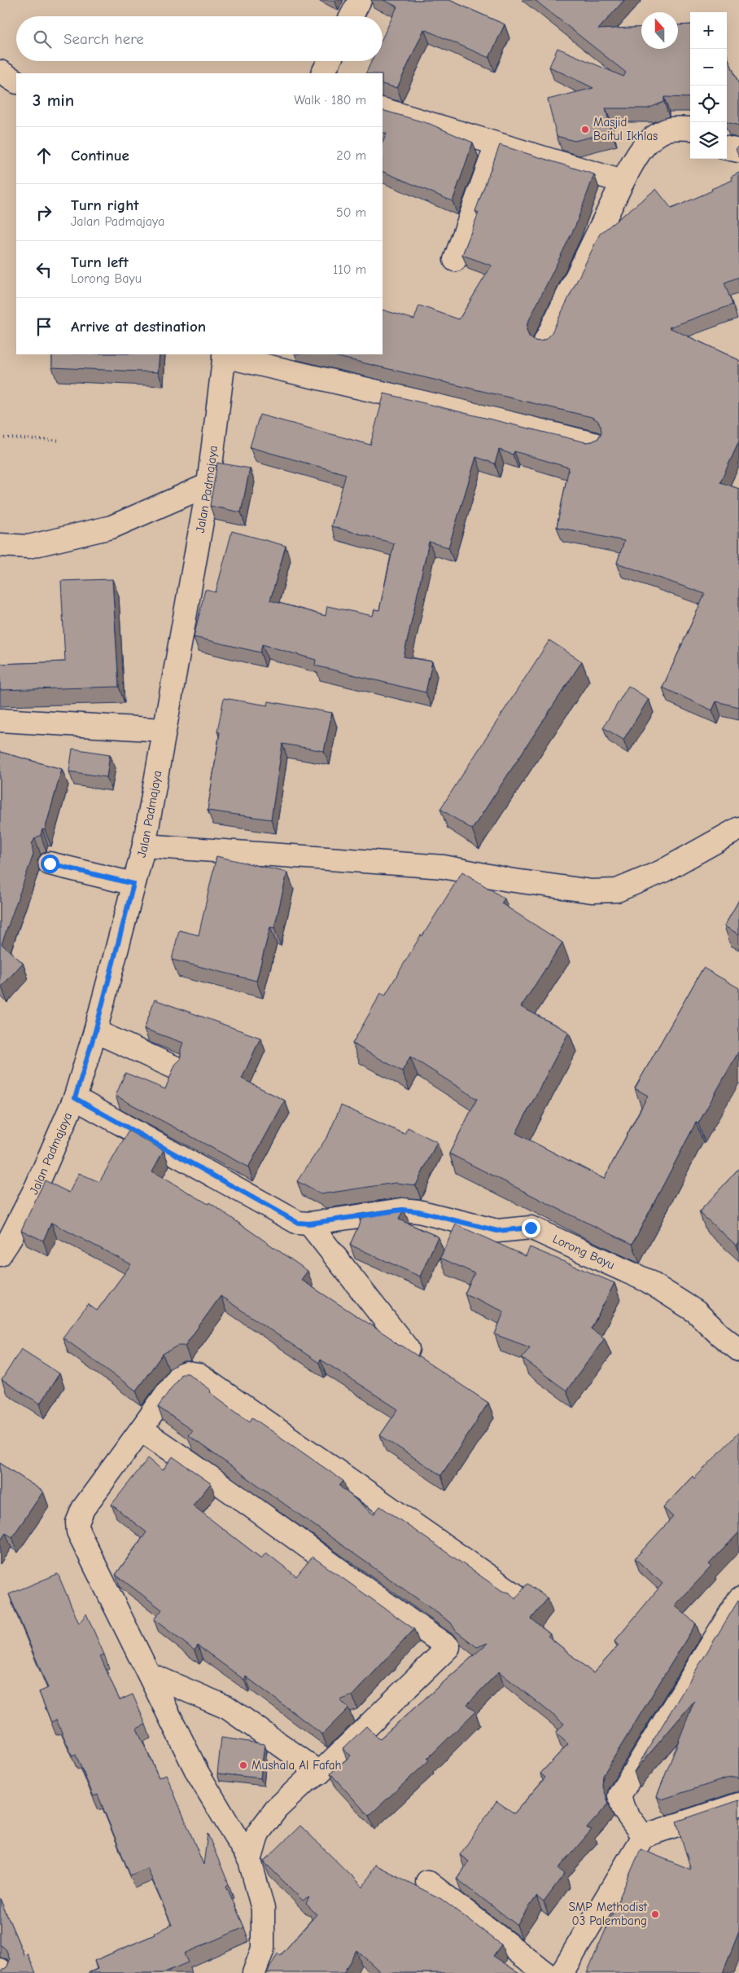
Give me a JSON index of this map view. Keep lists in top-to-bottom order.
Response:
{
  "streets": {
    "street": ["Jalan Padmajaya", "Lorong Bayu"]
  },
  "crossings": [
    ["Jalan Padmajaya", "Lorong Bayu"]
  ],
  "places": ["Masjid Baitul Ikhlas", "Mushala Al Fafah", "SMP Methodist 03 Palembang"],
  "north": "top",
  "page": {
    "map_buttons": ["+", "−"],
    "search": "Search here",
    "heading": ["3 min", "Walk · 180 m"],
    "list": [
      ["Continue", "20 m"],
      ["Turn right", "Jalan Padmajaya", "50 m"],
      ["Turn left", "Lorong Bayu", "110 m"],
      "Arrive at destination"
    ]
  }
}
